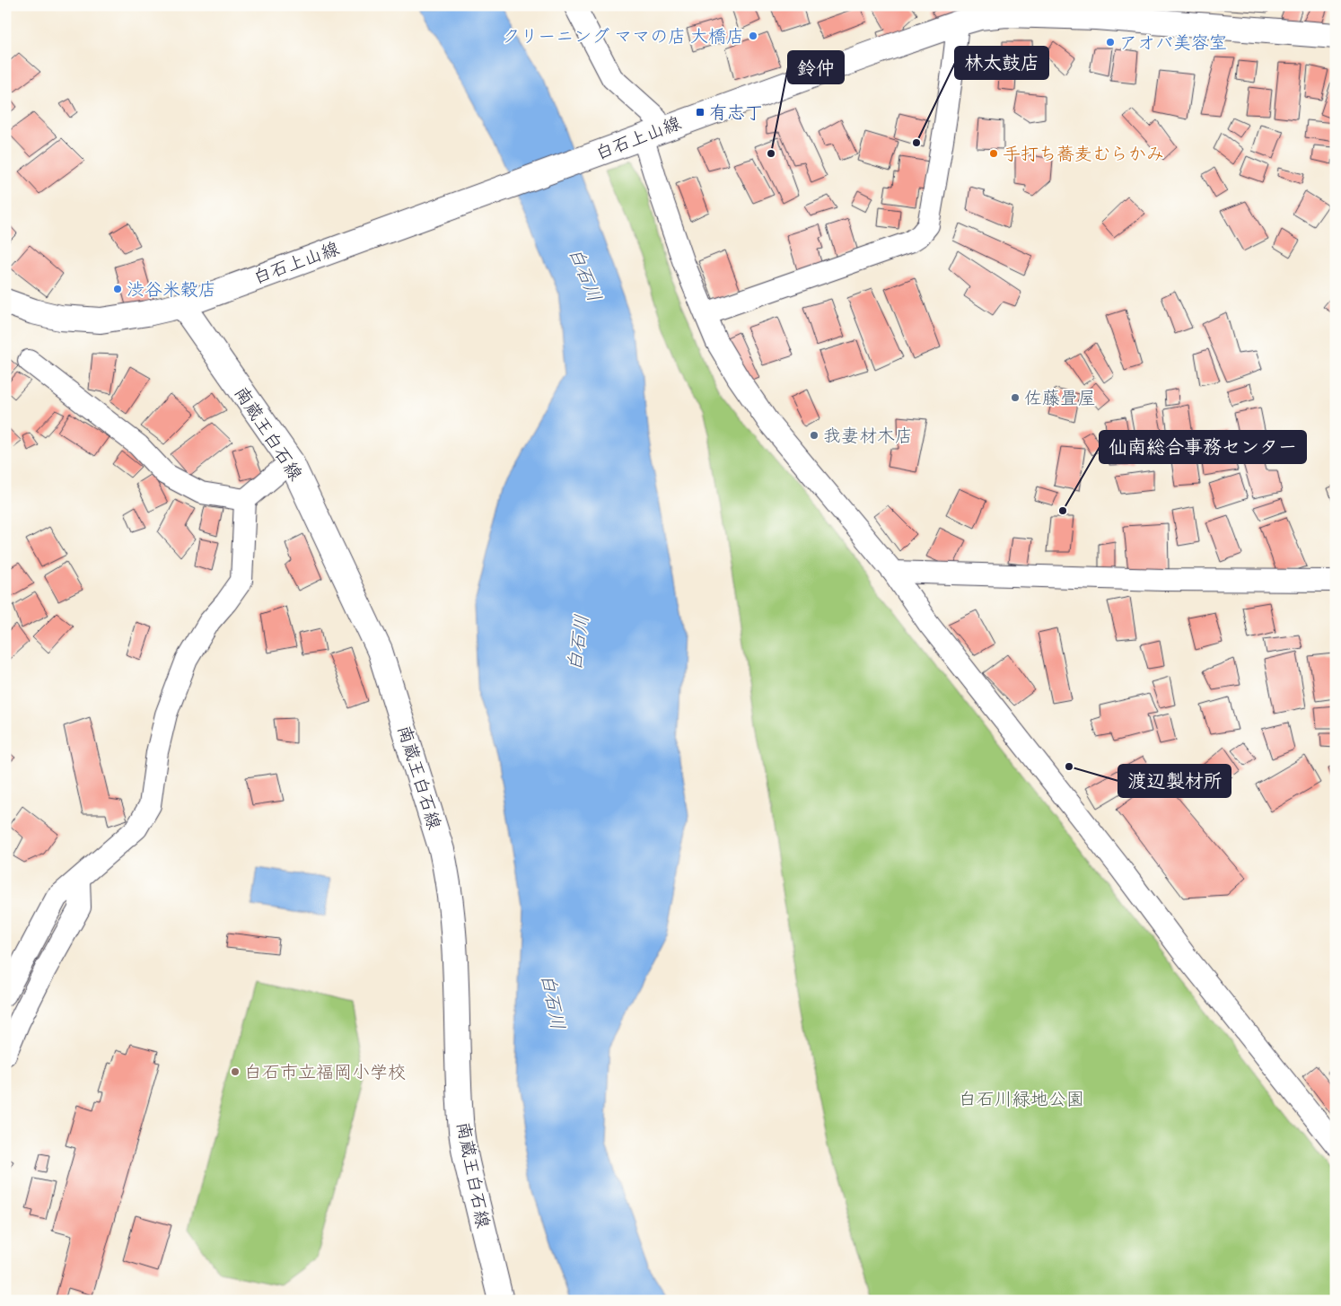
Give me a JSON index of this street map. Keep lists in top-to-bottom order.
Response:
{
  "streets": {
    "main road": ["白石上山線", "南蔵王白石線"]
  },
  "crossings": [
    ["白石上山線", "南蔵王白石線"]
  ],
  "water": ["白石川"],
  "parks": ["白石川緑地公園"],
  "places": {
    "other": [
      "クリーニング ママの店 大橋店",
      "アオバ美容室",
      "林太鼓店",
      "鈴仲",
      "手打ち蕎麦むらかみ",
      "渋谷米穀店",
      "佐藤畳屋",
      "我妻材木店",
      "仙南総合事務センター",
      "渡辺製材所",
      "白石市立福岡小学校"
    ],
    "transit": ["有志丁"]
  }
}
